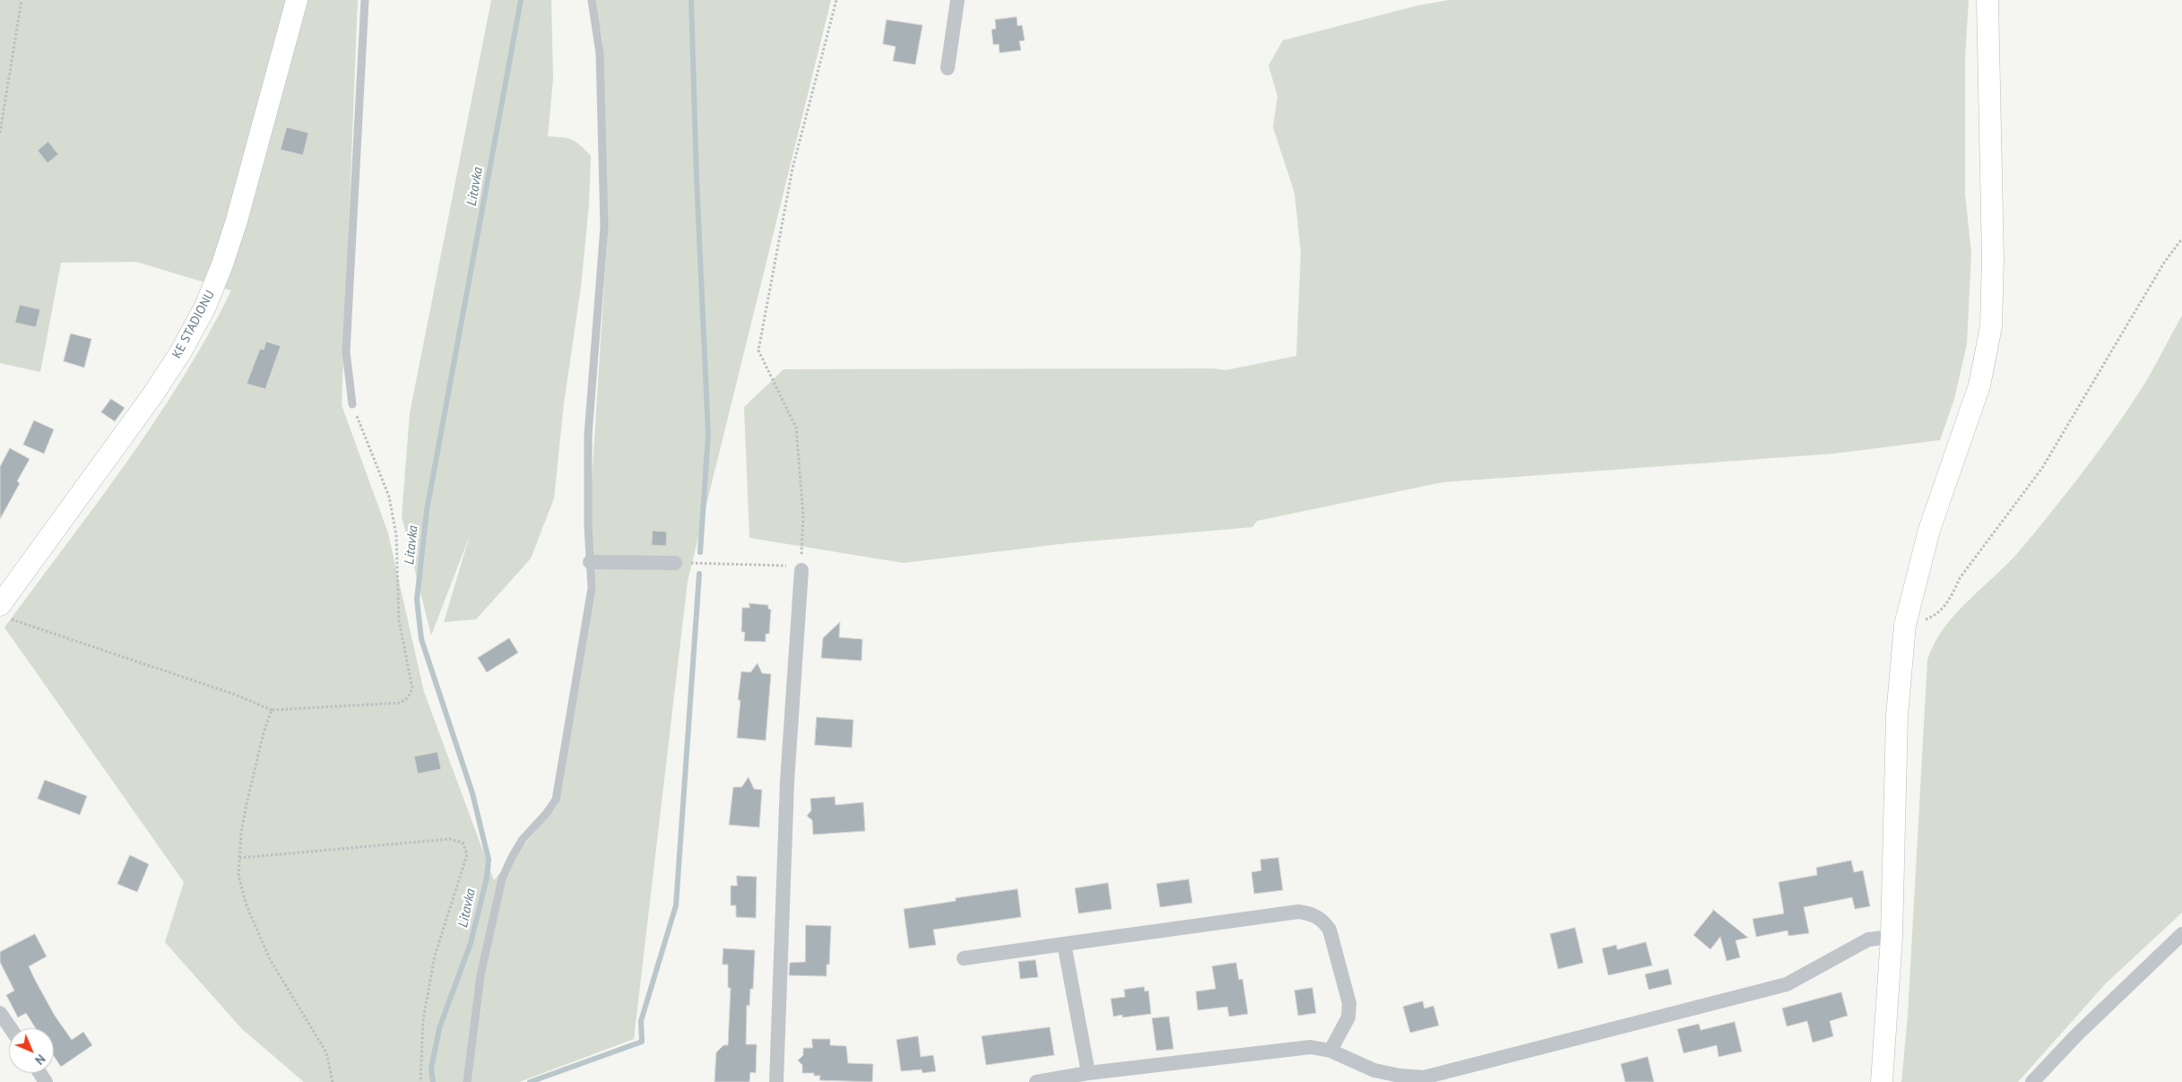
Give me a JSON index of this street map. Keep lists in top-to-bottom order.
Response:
{
  "streets": {
    "street": ["KE STADIONU"]
  },
  "water": ["Litavka"],
  "north": "bottom right"
}
